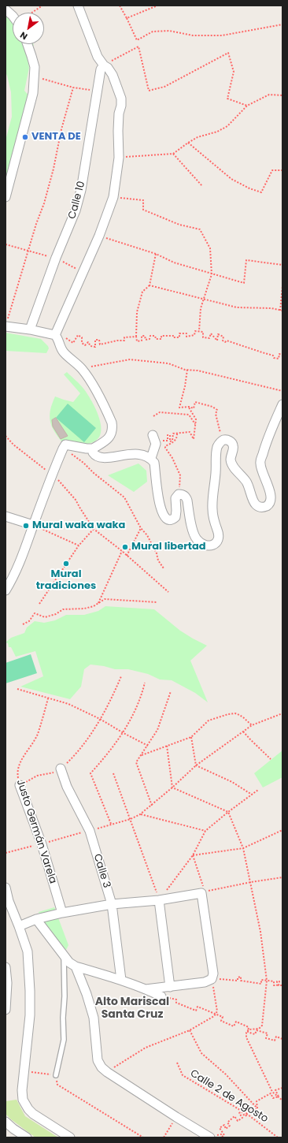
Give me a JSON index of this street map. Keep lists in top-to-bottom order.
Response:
{
  "streets": {
    "street": ["Calle 10", "Justo Germán Varela", "Calle 3"],
    "path": ["Calle 2 de Agosto"]
  },
  "districts": ["Alto Mariscal Santa Cruz"],
  "places": [
    "VENTA DE",
    "Mural waka waka",
    "Mural libertad",
    "Mural tradiciones"
  ],
  "north": "bottom left"
}
